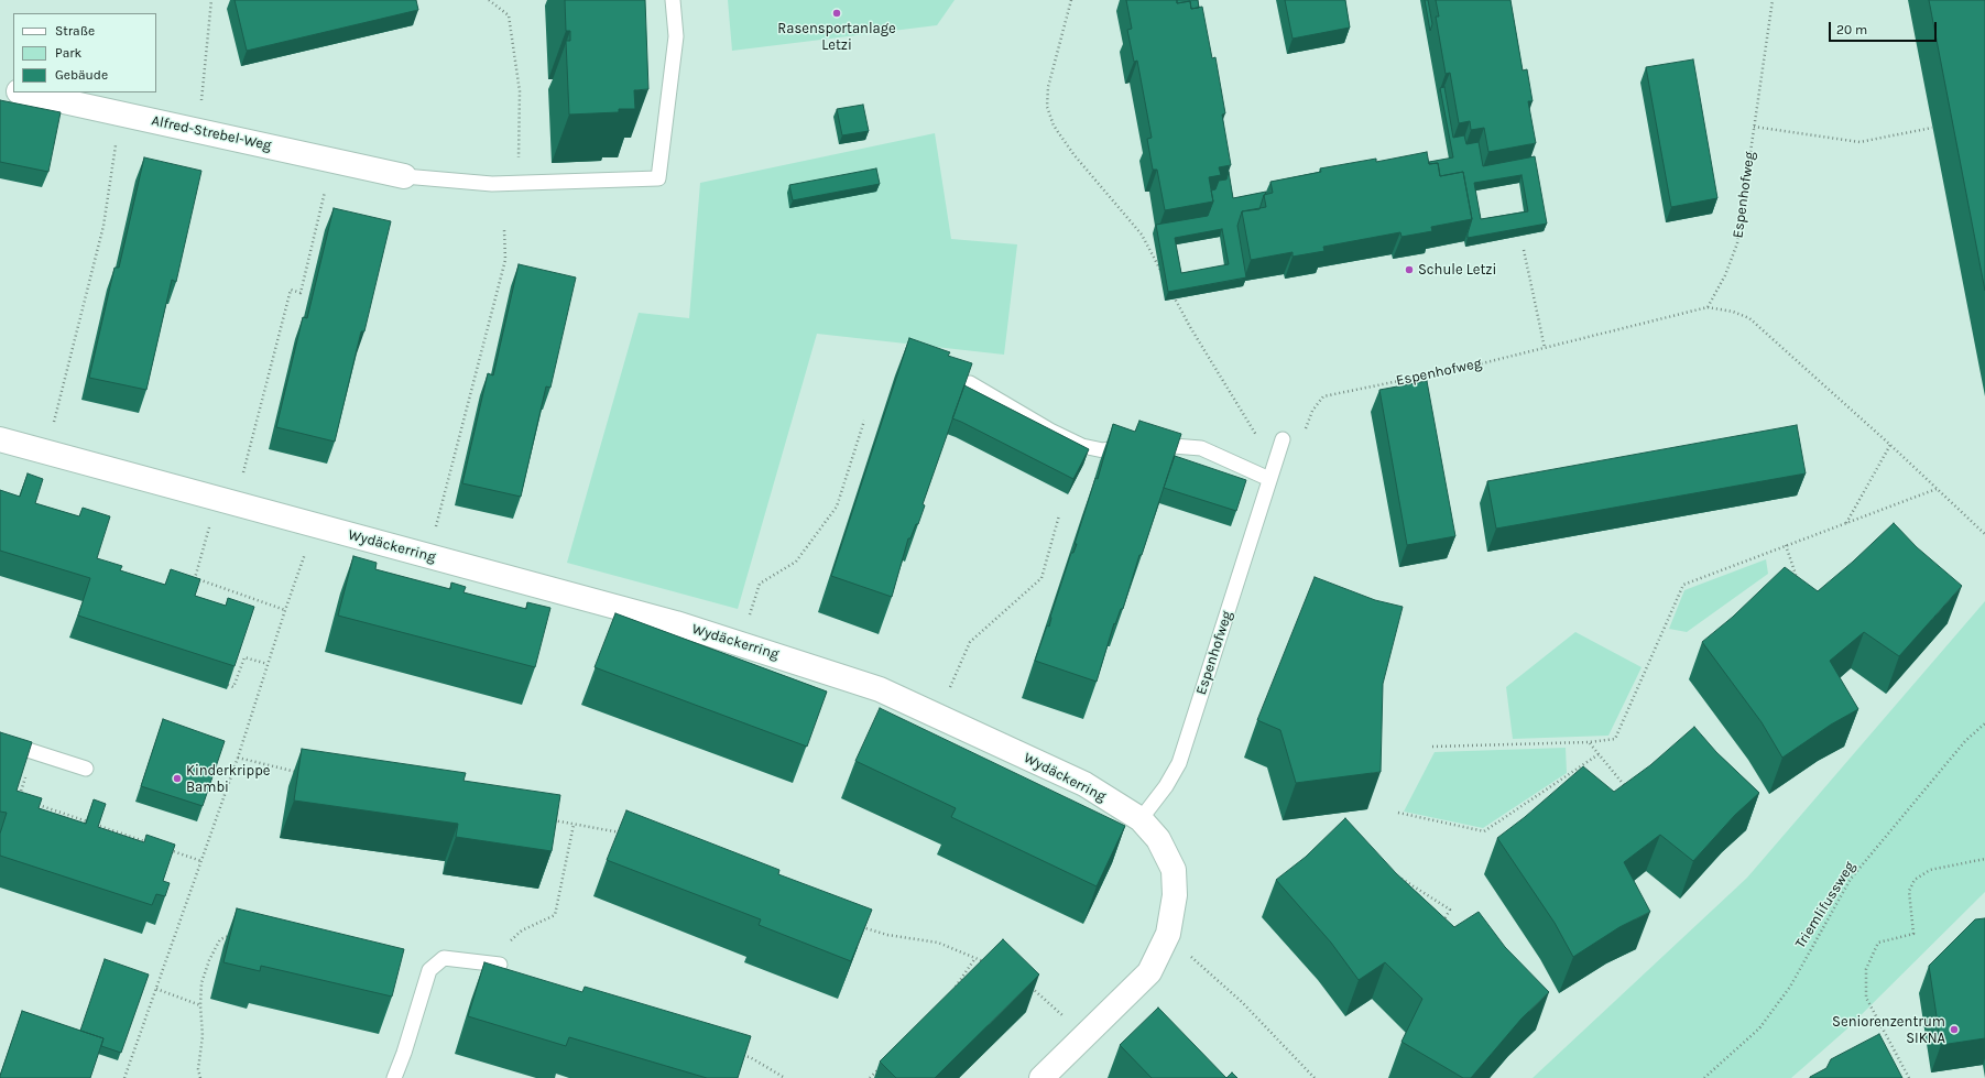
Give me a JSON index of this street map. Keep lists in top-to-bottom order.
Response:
{
  "streets": {
    "street": ["Alfred-Strebel-Weg", "Wydäckerring"],
    "lane": ["Espenhofweg"],
    "path": ["Triemlifussweg"]
  },
  "crossings": [
    ["Espenhofweg", "Wydäckerring"]
  ],
  "places": [
    "Rasensportanlage Letzi",
    "Schule Letzi",
    "Kinderkrippe Bambi",
    "Seniorenzentrum SIKNA"
  ],
  "legend": ["Straße", "Park", "Gebäude"],
  "scale_bar": "20 m"
}
